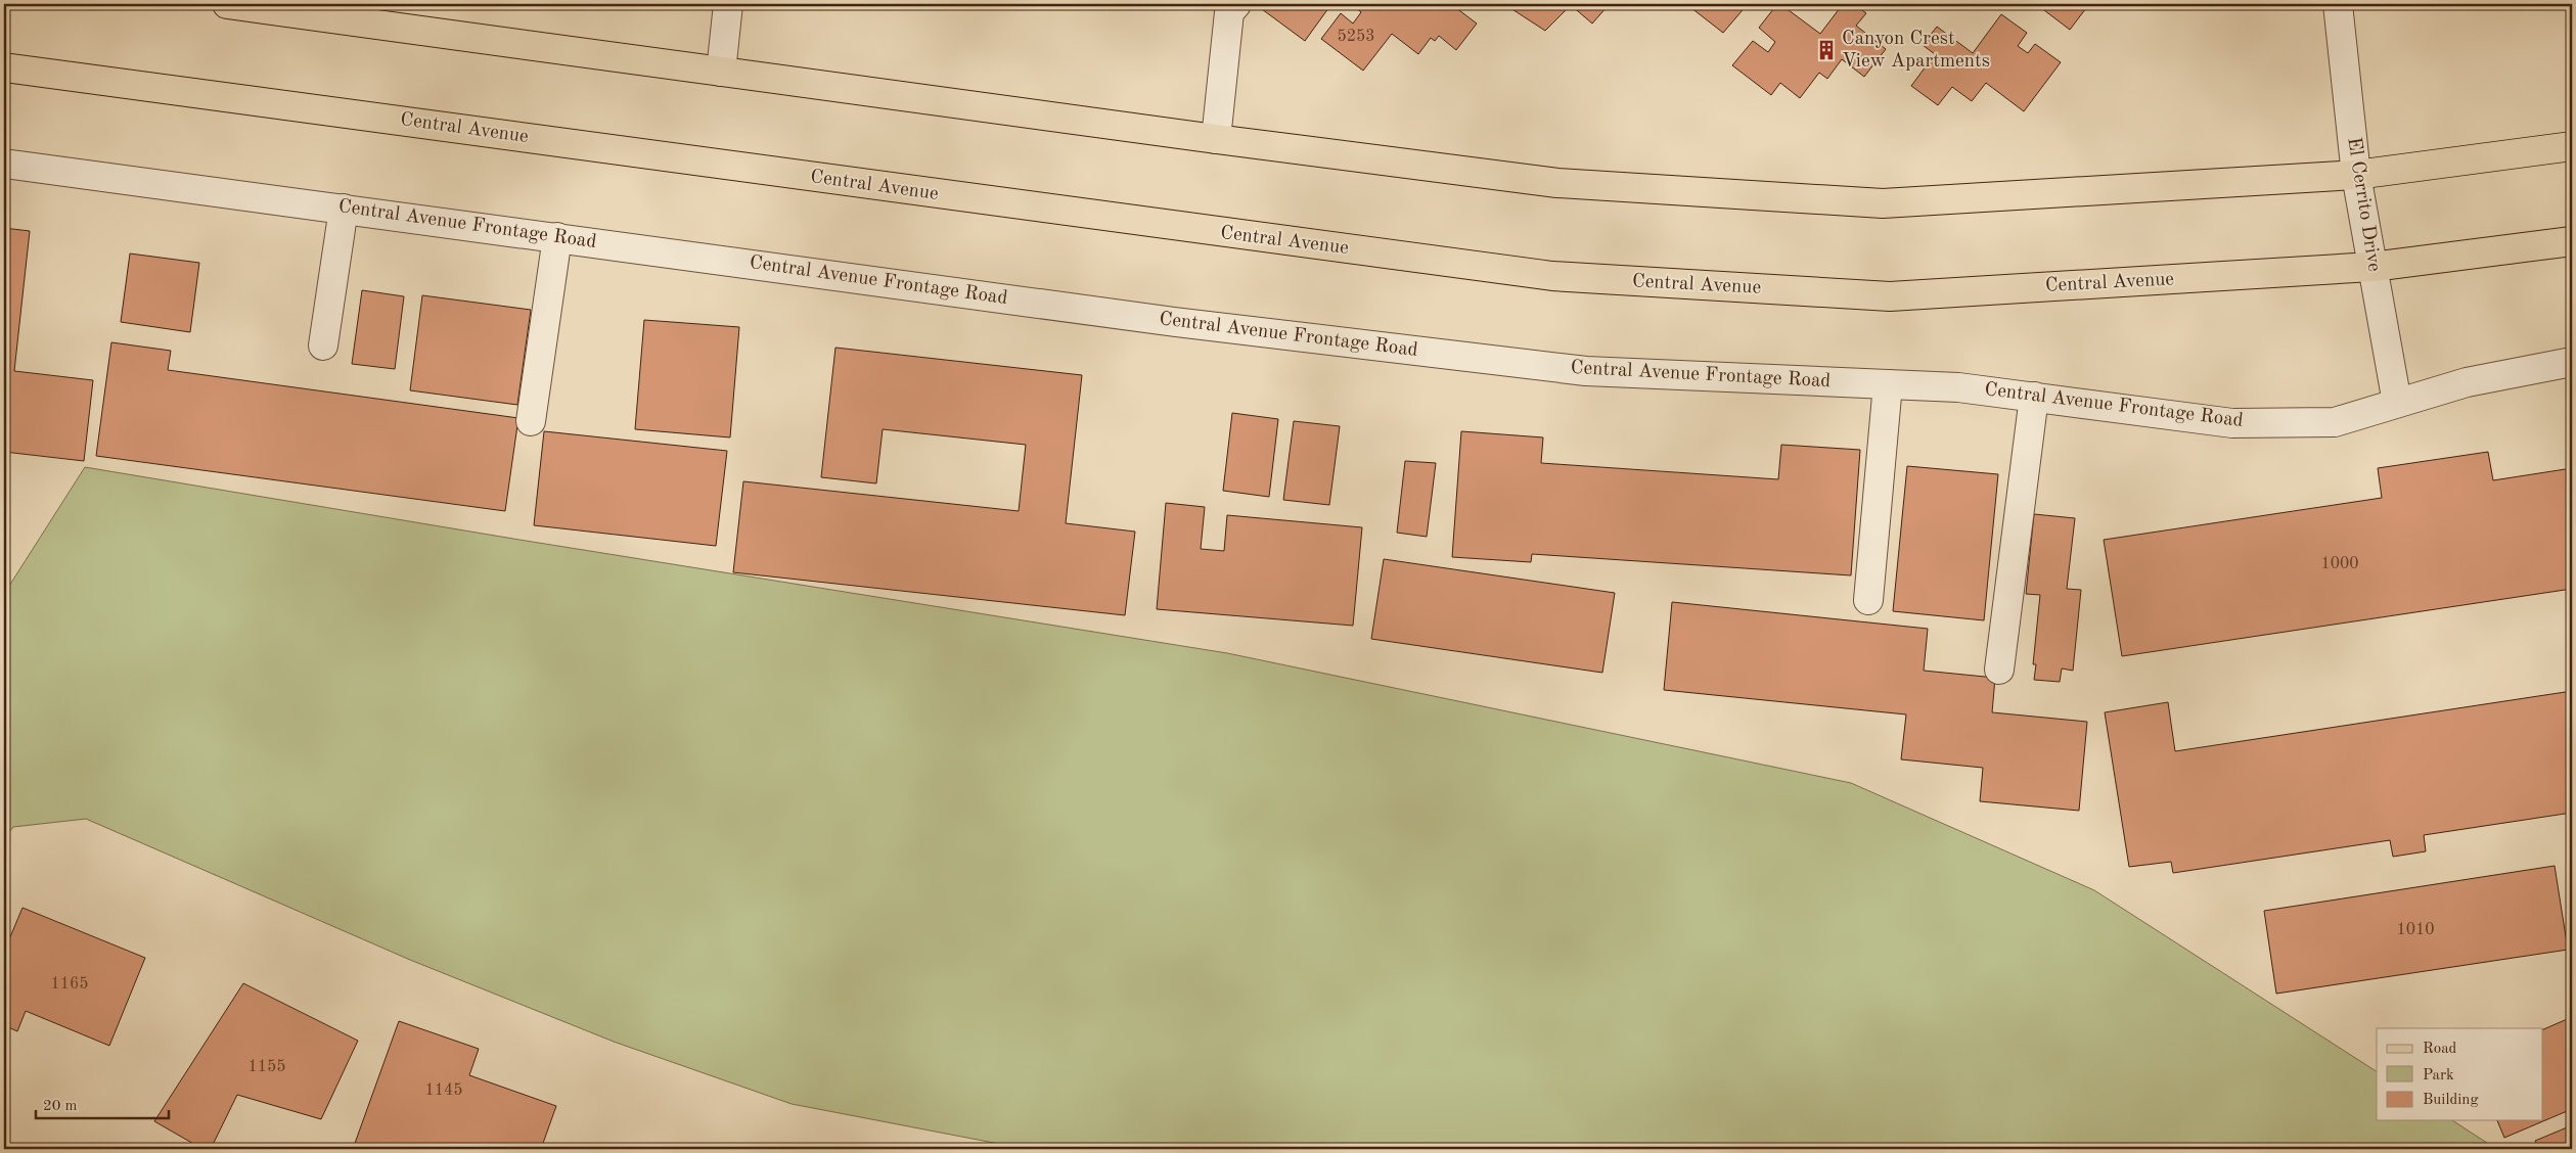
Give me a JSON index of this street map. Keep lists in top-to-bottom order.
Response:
{
  "streets": {
    "main road": ["Central Avenue"],
    "street": ["El Cerrito Drive", "Central Avenue Frontage Road"]
  },
  "crossings": [
    ["Central Avenue", "El Cerrito Drive"],
    ["El Cerrito Drive", "Central Avenue Frontage Road"]
  ],
  "places": {
    "building": ["Canyon Crest View Apartments"]
  },
  "house_numbers": [
    "5253",
    "1000",
    "1010",
    "1165",
    "1155",
    "1145"
  ],
  "legend": ["Road", "Park", "Building"],
  "scale_bar": "20 m"
}
